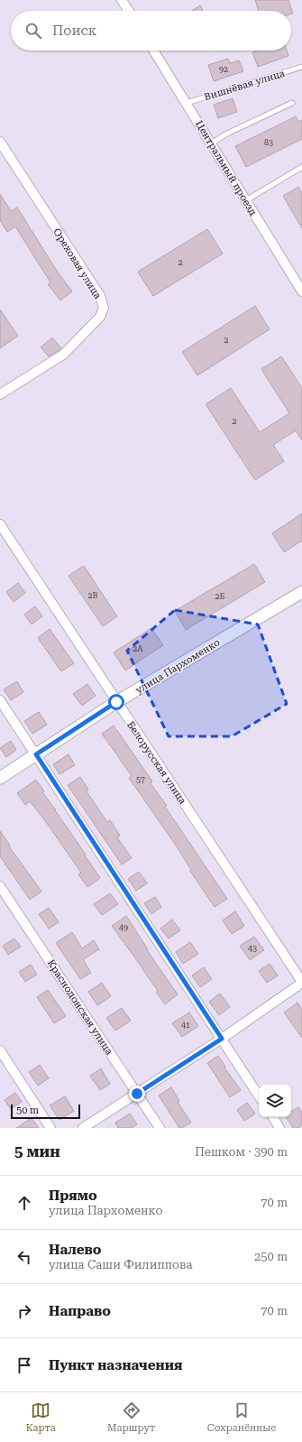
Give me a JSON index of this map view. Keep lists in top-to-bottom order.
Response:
{
  "streets": {
    "street": [
      "Центральный проезд",
      "Ореховая улица",
      "улица Пархоменко",
      "Белорусская улица",
      "Краснодонская улица"
    ],
    "lane": ["Вишнёвая улица"]
  },
  "crossings": [
    ["Вишнёвая улица", "Центральный проезд"],
    ["улица Пархоменко", "Белорусская улица"]
  ],
  "house_numbers": [
    "92",
    "83",
    "2",
    "2",
    "2",
    "2В",
    "2Б",
    "2А",
    "57",
    "49",
    "43",
    "41"
  ],
  "scale_bar": "50 m",
  "page": {
    "search": "Поиск",
    "scale": "50 m",
    "heading": ["5 мин", "Пешком · 390 m"],
    "list": [
      ["Прямо", "улица Пархоменко", "70 m"],
      ["Налево", "улица Саши Филиппова", "250 m"],
      ["Направо", "70 m"],
      "Пункт назначения"
    ],
    "nav": ["Карта", "Маршрут", "Сохранённые"]
  }
}
